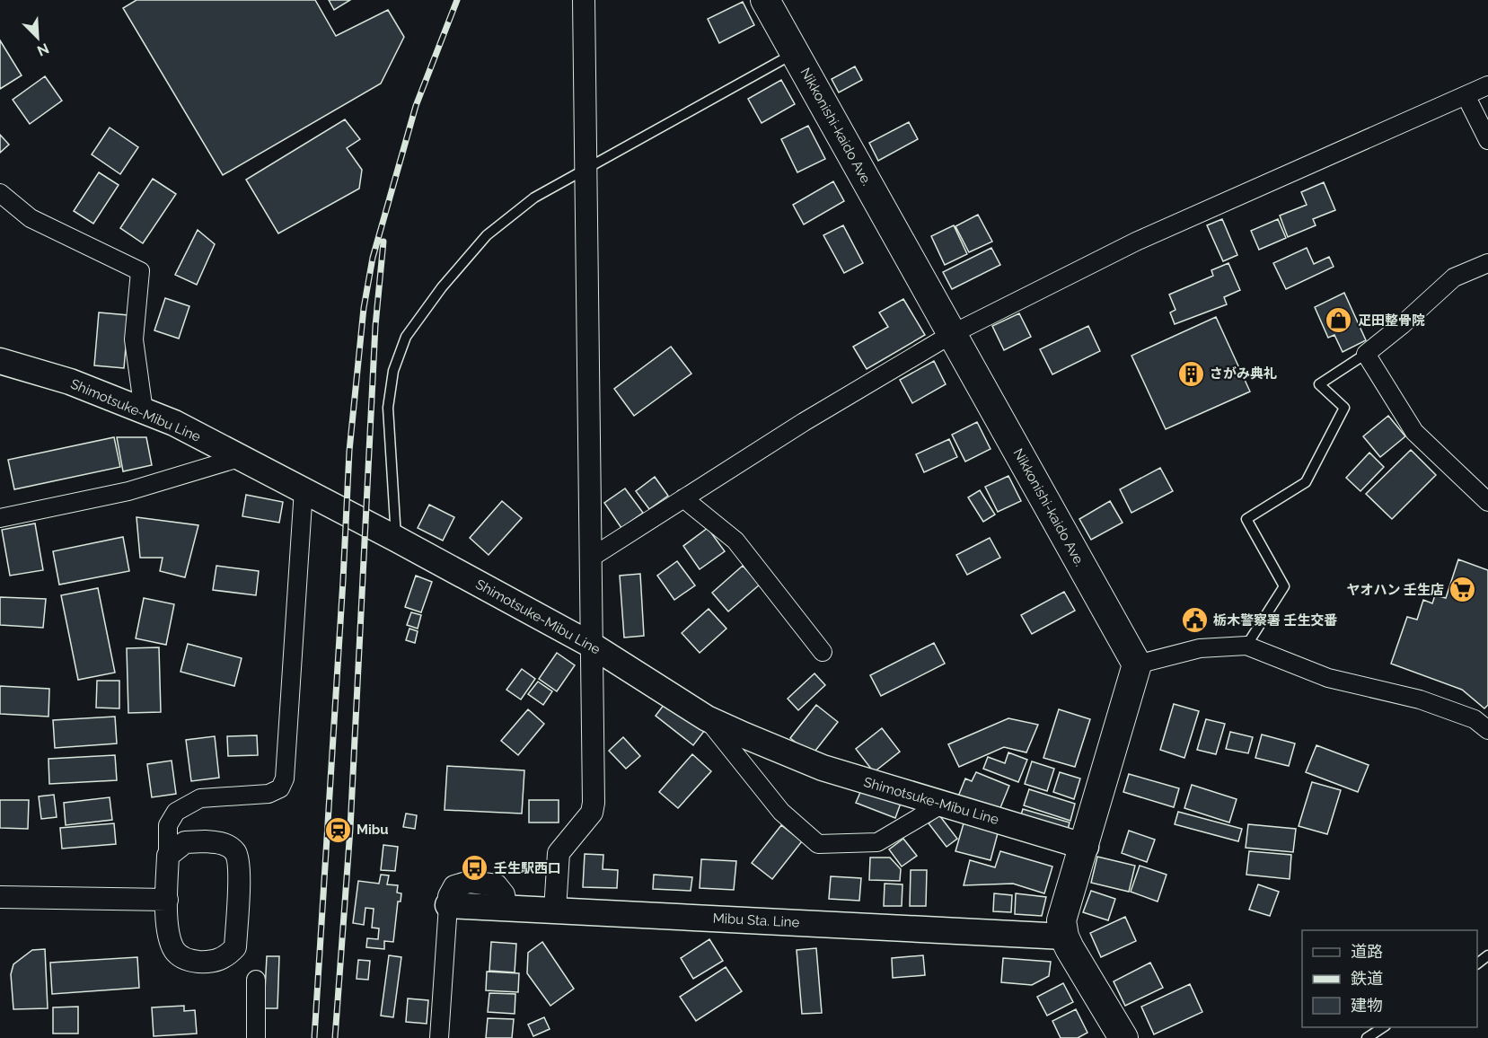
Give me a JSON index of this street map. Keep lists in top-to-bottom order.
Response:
{
  "streets": {
    "main road": ["Nikkonishi-kaido Ave.", "Shimotsuke-Mibu Line", "Mibu Sta. Line"]
  },
  "places": {
    "shop": ["疋田整骨院"],
    "building": ["さがみ典礼"],
    "supermarket": ["ヤオハン 壬生店"],
    "public building": ["栃木警察署 壬生交番"],
    "station": ["Mibu"],
    "bus stop": ["壬生駅西口"]
  },
  "legend": ["道路", "鉄道", "建物"],
  "north": "bottom right"
}
